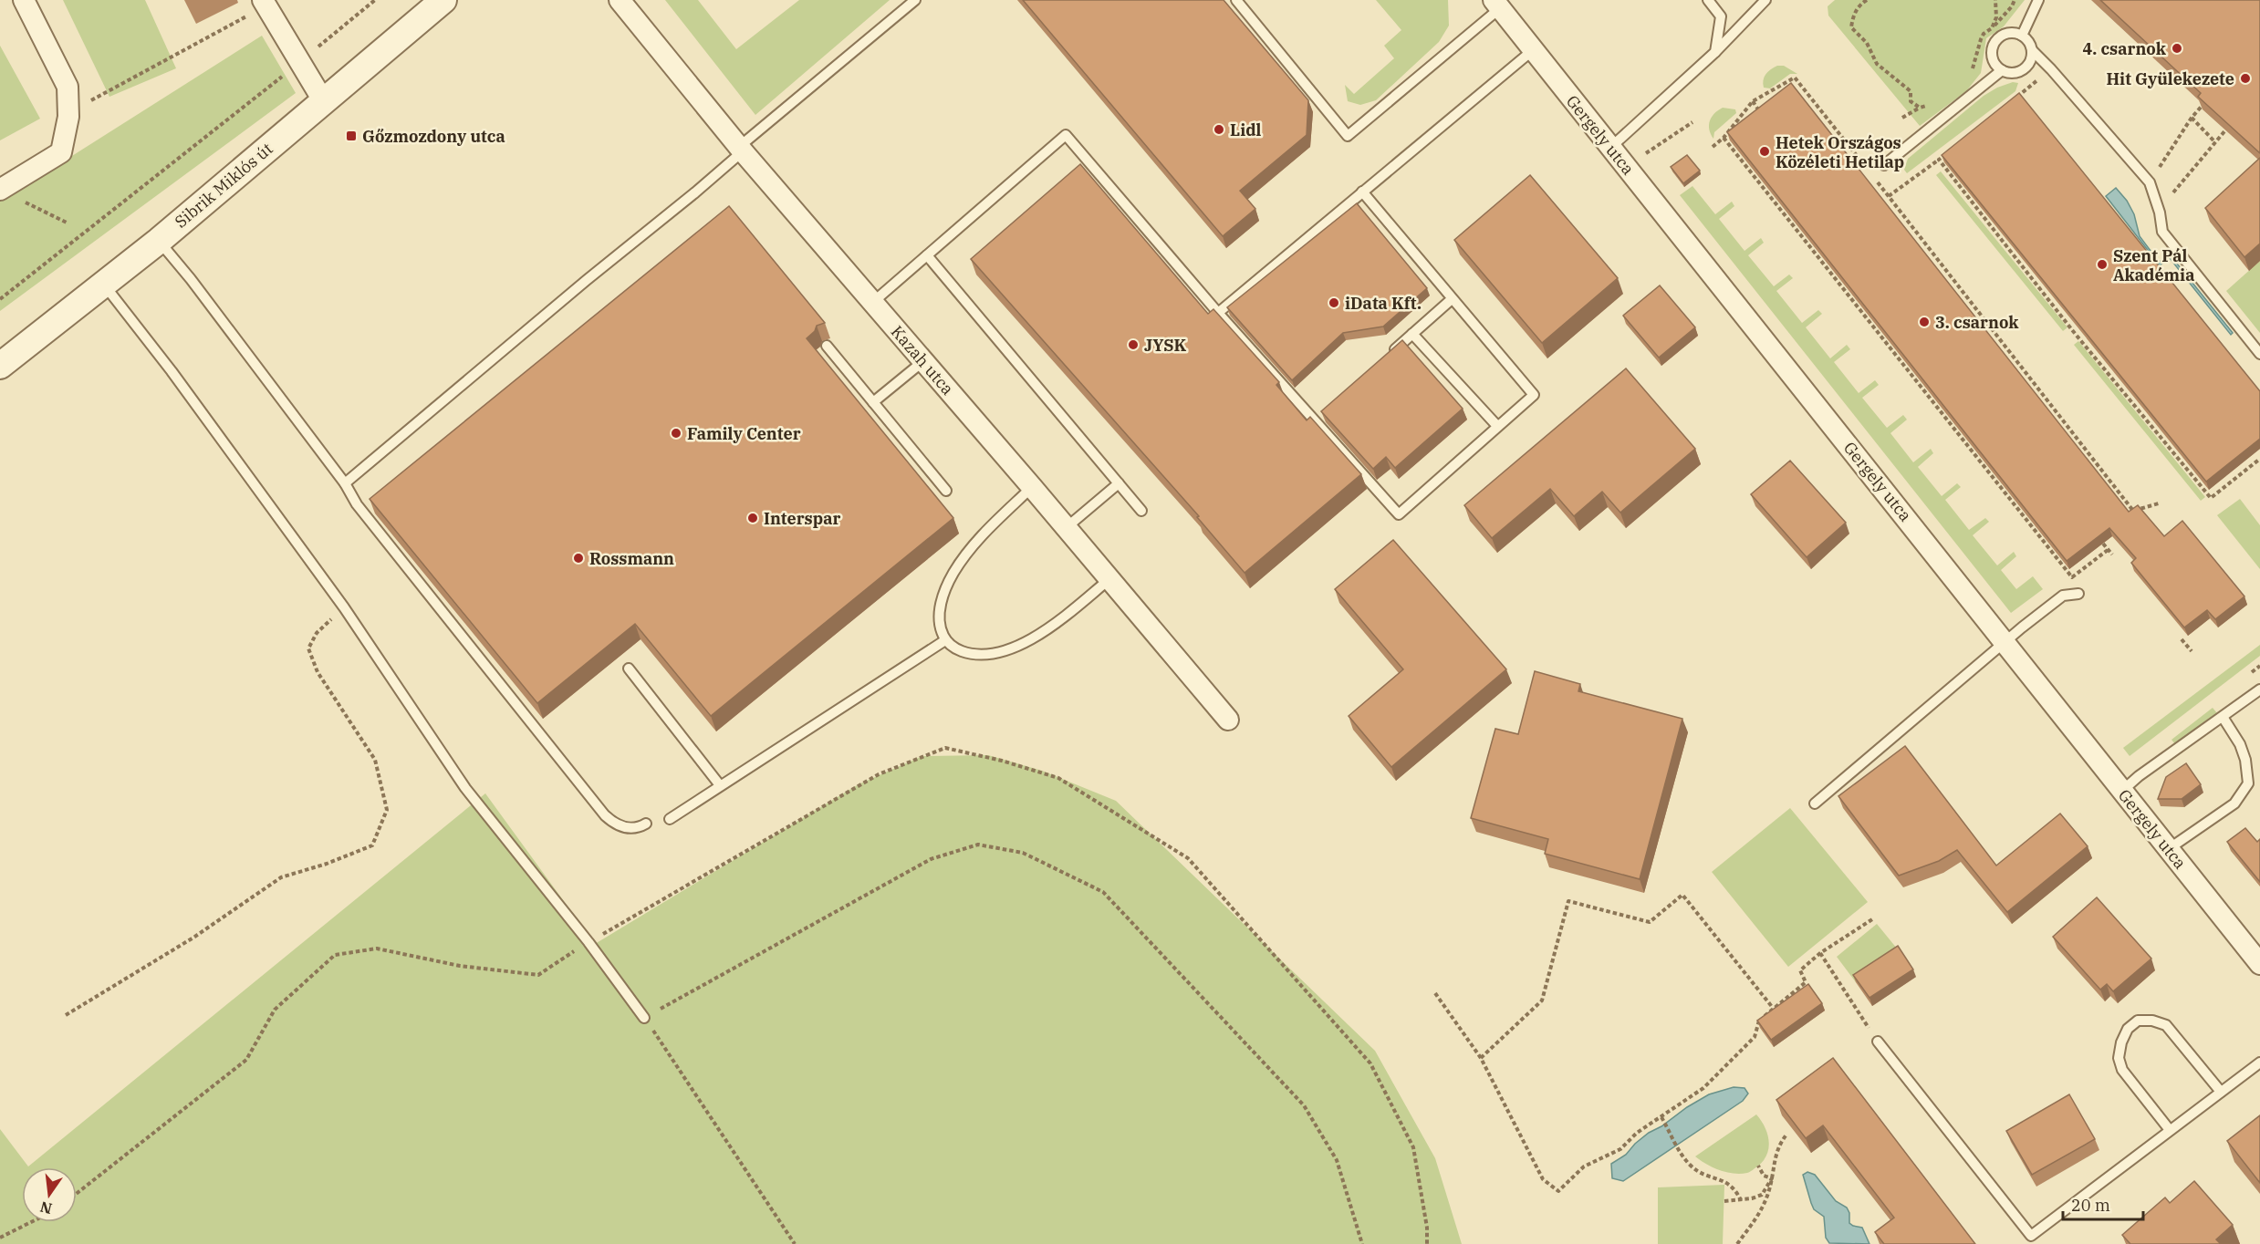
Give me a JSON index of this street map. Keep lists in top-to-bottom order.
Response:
{
  "streets": {
    "street": ["Gergely utca", "Sibrik Miklós út", "Kazah utca"]
  },
  "places": {
    "other": [
      "4. csarnok",
      "Hit Gyülekezete",
      "Lidl",
      "Hetek Országos Közéleti Hetilap",
      "Szent Pál Akadémia",
      "iData Kft.",
      "3. csarnok",
      "JYSK",
      "Family Center",
      "Interspar",
      "Rossmann"
    ],
    "transit": ["Gőzmozdony utca"]
  },
  "scale_bar": "20 m",
  "north": "bottom"
}
